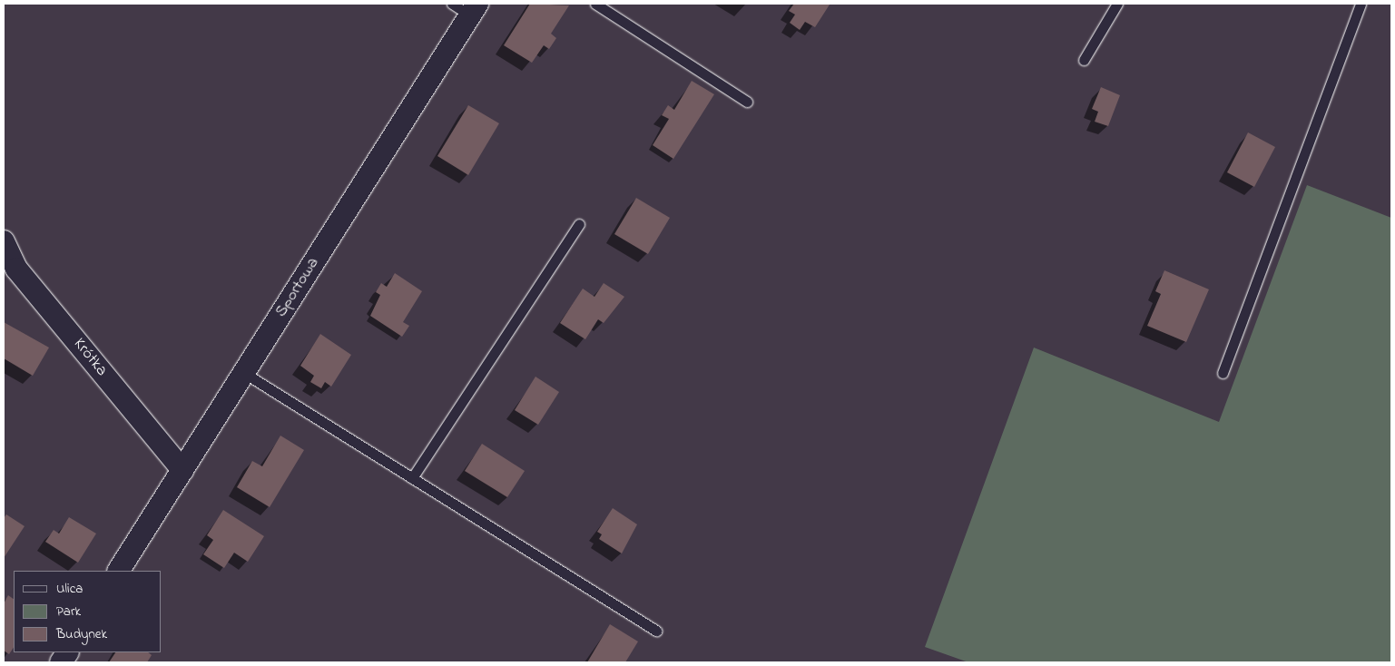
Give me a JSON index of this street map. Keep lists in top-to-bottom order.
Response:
{
  "streets": {
    "street": ["Sportowa", "Krótka"]
  },
  "crossings": [
    ["Sportowa", "Krótka"]
  ],
  "legend": ["Ulica", "Park", "Budynek"]
}
